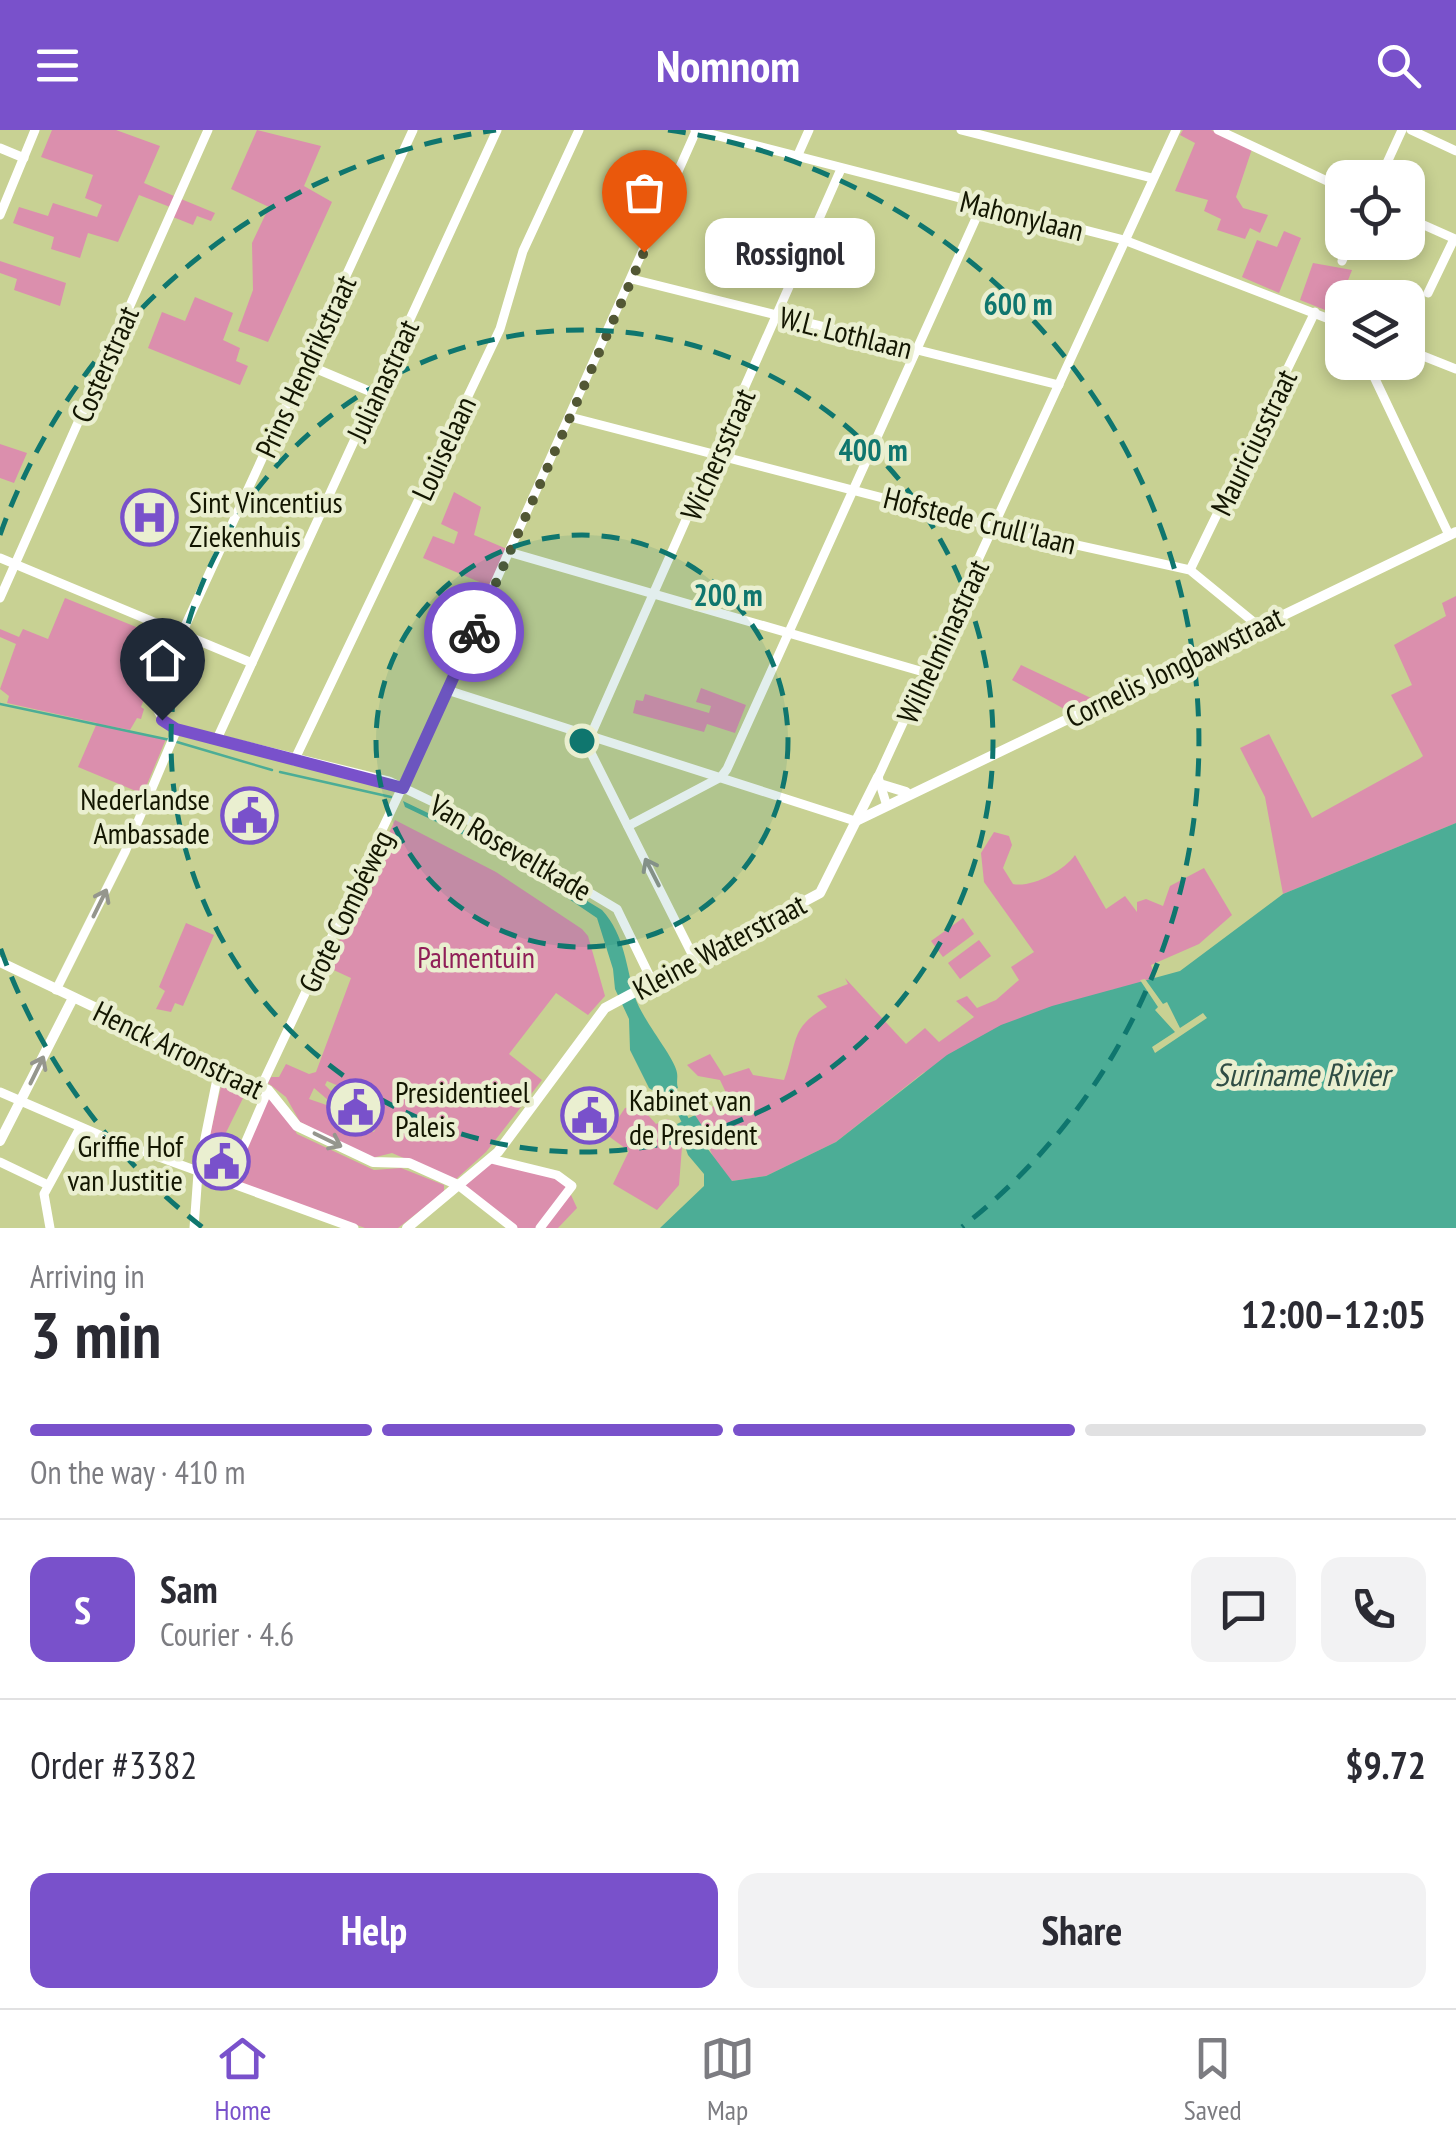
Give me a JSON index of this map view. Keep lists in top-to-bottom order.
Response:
{
  "streets": {
    "main road": ["Cornelis Jongbawstraat", "Kleine Waterstraat", "Henck Arronstraat"],
    "street": [
      "Mahonylaan",
      "W.L. Lothlaan",
      "Costerstraat",
      "Prins Hendrikstraat",
      "Julianastraat",
      "Mauriciusstraat",
      "Louiselaan",
      "Wichersstraat",
      "Hofstede Crull'laan",
      "Wilhelminastraat",
      "Van Roseveltkade",
      "Grote Combéweg"
    ]
  },
  "crossings": [
    ["Mahonylaan", "Mauriciusstraat"],
    ["Mahonylaan", "Wichersstraat"],
    ["Mahonylaan", "Wilhelminastraat"],
    ["Mahonylaan", "Grote Combéweg"],
    ["W.L. Lothlaan", "Wichersstraat"],
    ["W.L. Lothlaan", "Wilhelminastraat"],
    ["W.L. Lothlaan", "Grote Combéweg"],
    ["Prins Hendrikstraat", "Van Roseveltkade"],
    ["Julianastraat", "Van Roseveltkade"],
    ["Mauriciusstraat", "Hofstede Crull'laan"],
    ["Louiselaan", "Van Roseveltkade"],
    ["Wichersstraat", "Hofstede Crull'laan"],
    ["Hofstede Crull'laan", "Wilhelminastraat"],
    ["Hofstede Crull'laan", "Cornelis Jongbawstraat"],
    ["Hofstede Crull'laan", "Grote Combéweg"],
    ["Wilhelminastraat", "Kleine Waterstraat"],
    ["Van Roseveltkade", "Grote Combéweg"],
    ["Van Roseveltkade", "Kleine Waterstraat"],
    ["Grote Combéweg", "Henck Arronstraat"],
    ["Kleine Waterstraat", "Henck Arronstraat"]
  ],
  "one_way": ["Henck Arronstraat"],
  "water": ["Suriname Rivier"],
  "parks": ["Palmentuin"],
  "places": {
    "other": ["Rossignol"],
    "hospital": ["Sint Vincentius Ziekenhuis"],
    "public building": [
      "Nederlandse Ambassade",
      "Presidentieel Paleis",
      "Kabinet van de President",
      "Griffie Hof van Justitie"
    ]
  },
  "page": {
    "header": "Nomnom",
    "bubble": "Rossignol",
    "heading": ["3 min", "Arriving in", "12:00–12:05"],
    "panel": [
      "Sam",
      "Courier · 4.6",
      "Order #3382",
      "$9.72"
    ],
    "bar": "On the way · 410 m",
    "round": "S",
    "buttons": ["Help", "Share"],
    "tabs": ["Home", "Map", "Saved"]
  },
  "rings": ["600 m", "400 m", "200 m"]
}
